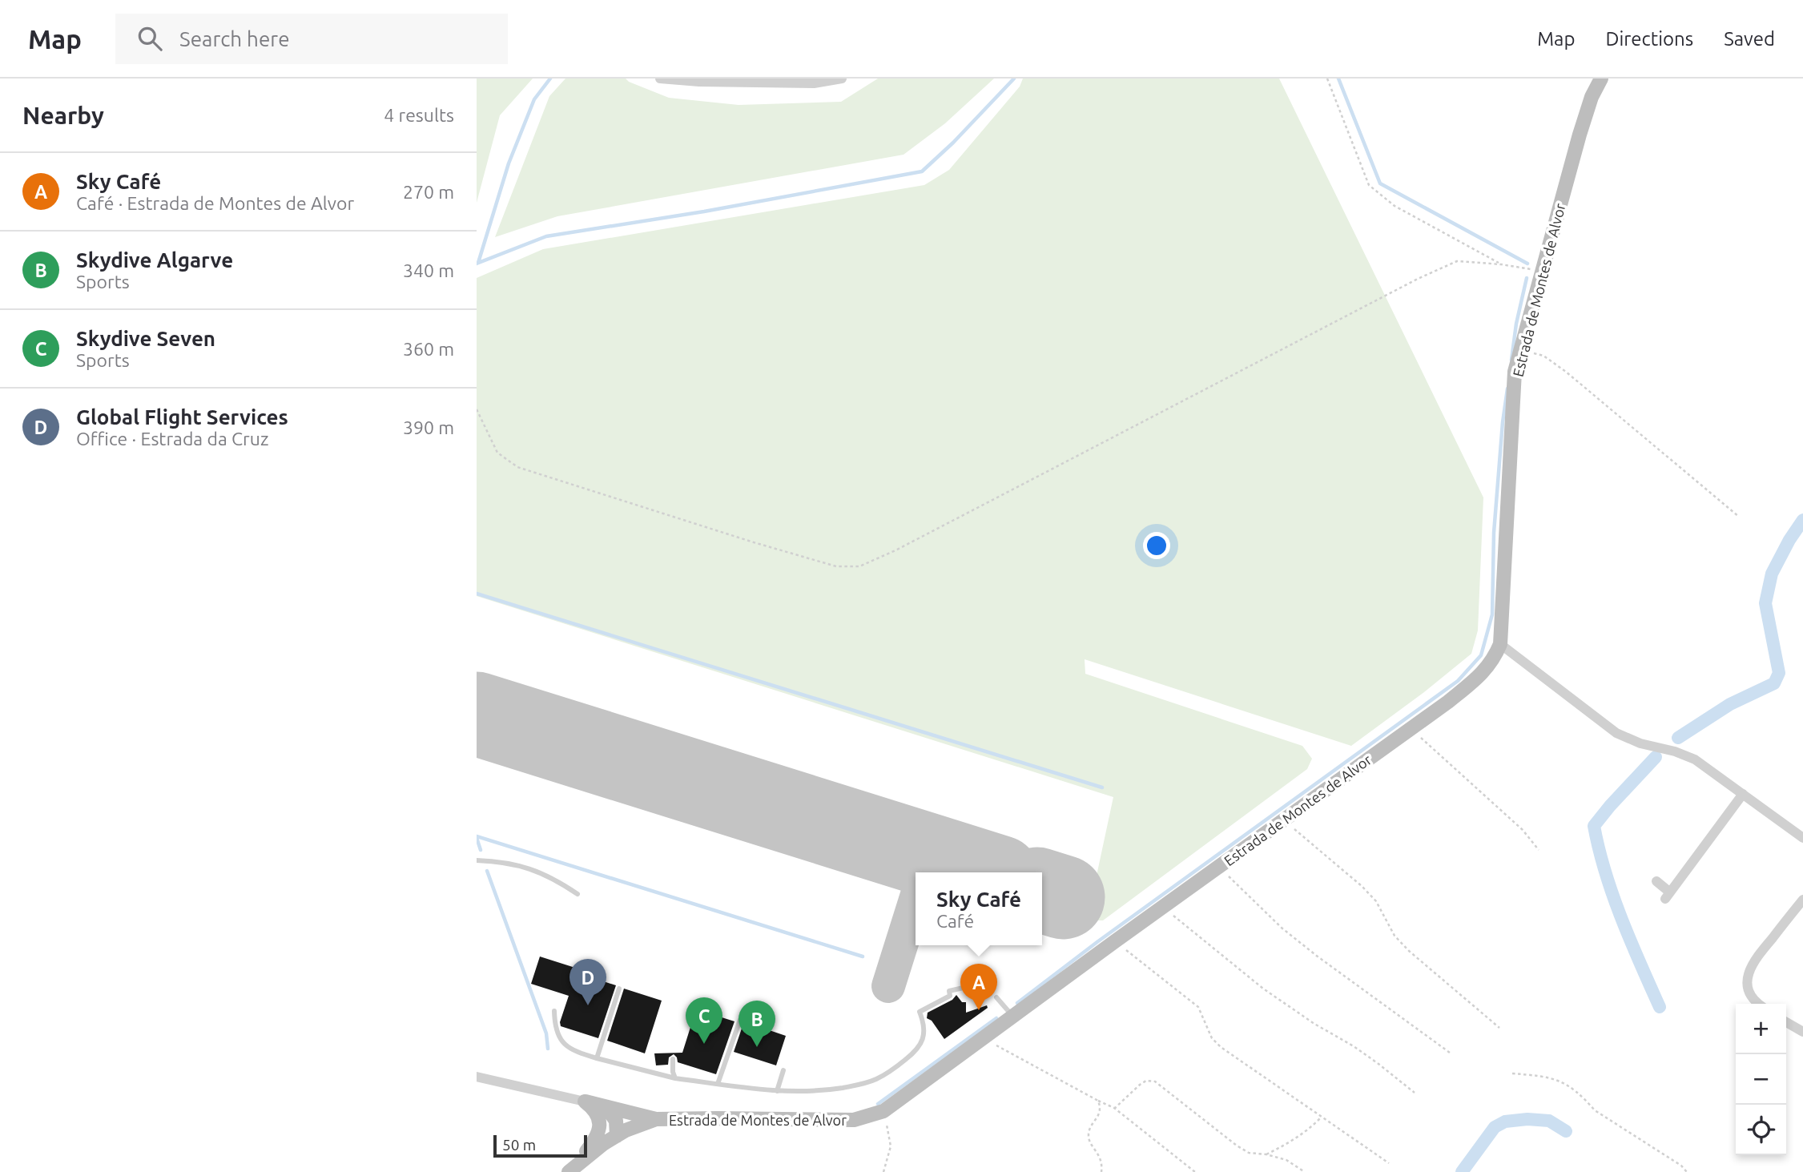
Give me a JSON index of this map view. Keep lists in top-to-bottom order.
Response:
{
  "streets": {
    "street": ["Estrada de Montes de Alvor"]
  },
  "scale_bar": "50 m",
  "page": {
    "header": "Map",
    "search": "Search here",
    "nav": ["Map", "Directions", "Saved"],
    "heading": ["Nearby", "4 results"],
    "list": [
      {
        "mark": "A",
        "name": "Sky Café",
        "note": "Café · Estrada de Montes de Alvor",
        "value": "270 m"
      },
      {
        "mark": "B",
        "name": "Skydive Algarve",
        "note": "Sports",
        "value": "340 m"
      },
      {
        "mark": "C",
        "name": "Skydive Seven",
        "note": "Sports",
        "value": "360 m"
      },
      {
        "mark": "D",
        "name": "Global Flight Services",
        "note": "Office · Estrada da Cruz",
        "value": "390 m"
      }
    ],
    "popup": ["Sky Café", "Café"],
    "pins": [
      "D",
      "A",
      "C",
      "B"
    ],
    "map_buttons": ["+", "−"],
    "scale": "50 m"
  }
}
